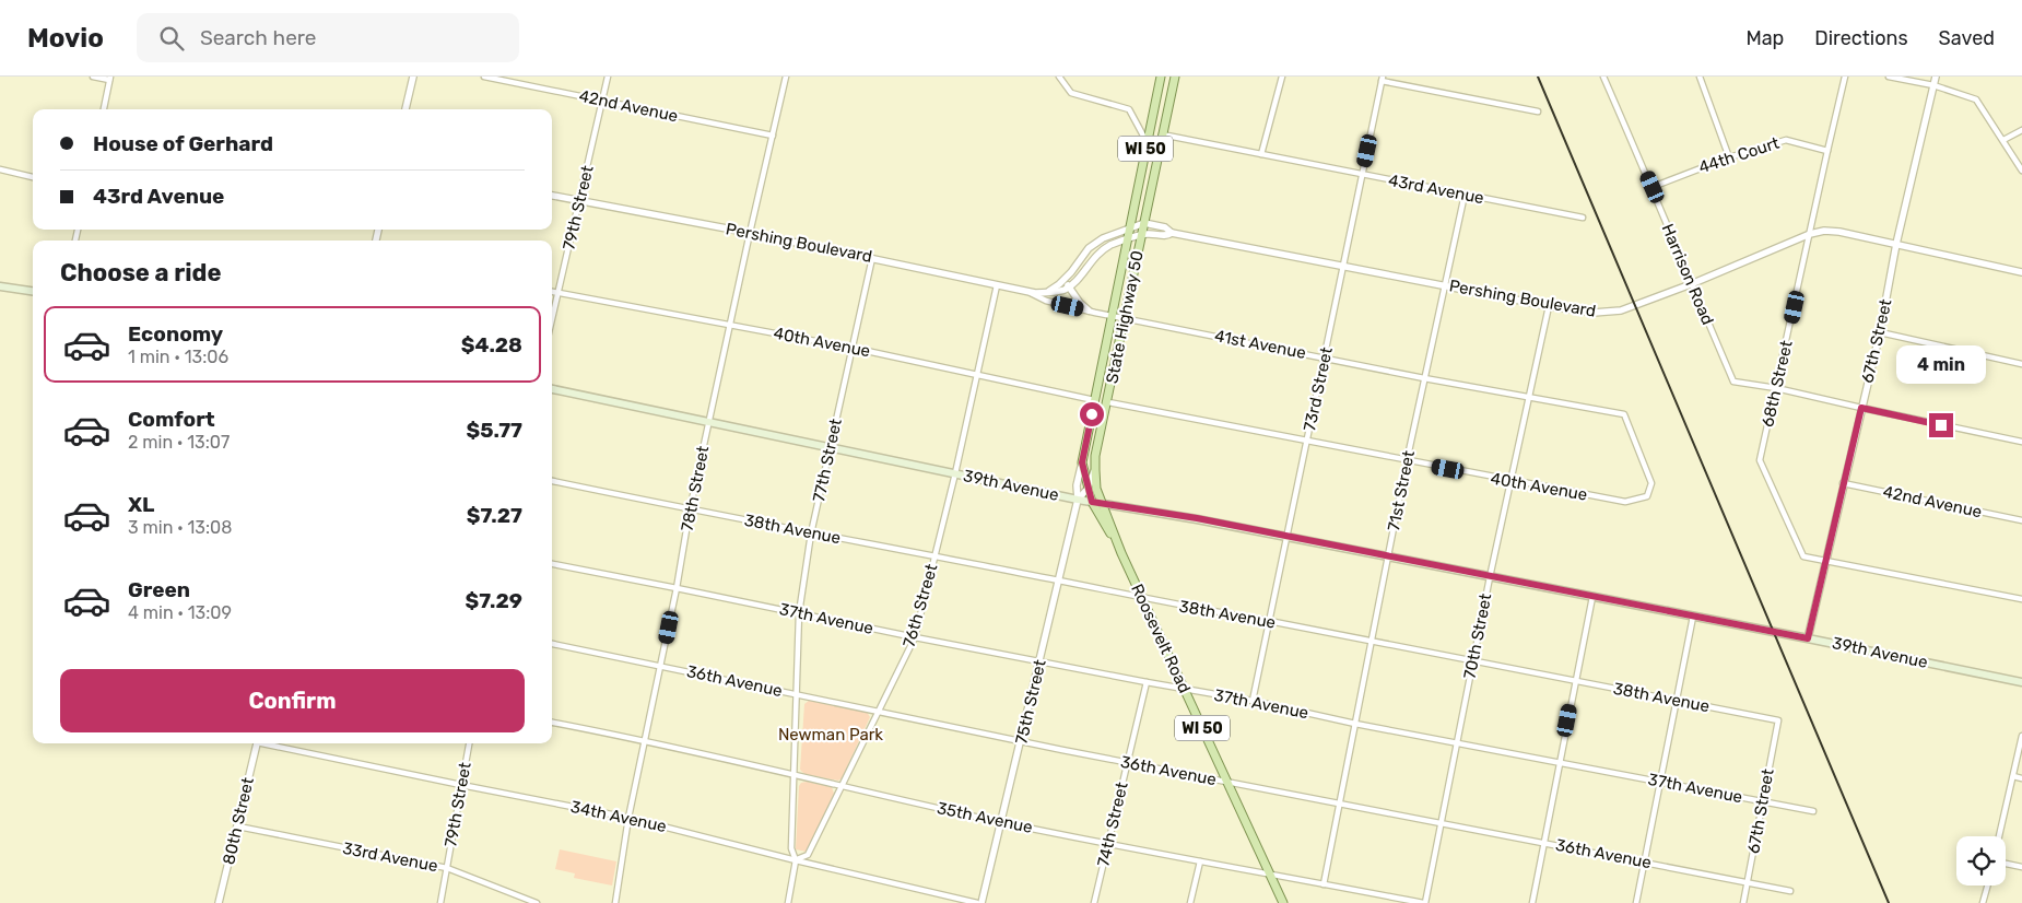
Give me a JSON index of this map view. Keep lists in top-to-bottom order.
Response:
{
  "streets": {
    "main road": [
      "WI 50",
      "State Highway 50",
      "39th Avenue",
      "Roosevelt Road"
    ],
    "street": [
      "42nd Avenue",
      "44th Court",
      "43rd Avenue",
      "79th Street",
      "Pershing Boulevard",
      "Harrison Road",
      "67th Street",
      "40th Avenue",
      "41st Avenue",
      "68th Street",
      "73rd Street",
      "77th Street",
      "78th Street",
      "71st Street",
      "38th Avenue",
      "76th Street",
      "37th Avenue",
      "70th Street",
      "36th Avenue",
      "75th Street",
      "34th Avenue",
      "35th Avenue",
      "80th Street",
      "74th Street",
      "33rd Avenue"
    ]
  },
  "crossings": [
    ["42nd Avenue", "79th Street"],
    ["42nd Avenue", "67th Street"],
    ["42nd Avenue", "78th Street"],
    ["44th Court", "Harrison Road"],
    ["44th Court", "68th Street"],
    ["43rd Avenue", "State Highway 50"],
    ["43rd Avenue", "73rd Street"],
    ["43rd Avenue", "71st Street"],
    ["79th Street", "Pershing Boulevard"],
    ["79th Street", "40th Avenue"],
    ["79th Street", "34th Avenue"],
    ["79th Street", "33rd Avenue"],
    ["Pershing Boulevard", "Harrison Road"],
    ["Pershing Boulevard", "State Highway 50"],
    ["Pershing Boulevard", "67th Street"],
    ["Pershing Boulevard", "41st Avenue"],
    ["Pershing Boulevard", "68th Street"],
    ["Pershing Boulevard", "73rd Street"],
    ["Pershing Boulevard", "77th Street"],
    ["Pershing Boulevard", "78th Street"],
    ["Pershing Boulevard", "71st Street"],
    ["Pershing Boulevard", "76th Street"],
    ["Pershing Boulevard", "70th Street"],
    ["Harrison Road", "68th Street"],
    ["State Highway 50", "40th Avenue"],
    ["State Highway 50", "41st Avenue"],
    ["State Highway 50", "39th Avenue"],
    ["State Highway 50", "Roosevelt Road"],
    ["State Highway 50", "75th Street"],
    ["67th Street", "68th Street"],
    ["67th Street", "39th Avenue"],
    ["67th Street", "38th Avenue"],
    ["67th Street", "37th Avenue"],
    ["67th Street", "36th Avenue"],
    ["40th Avenue", "41st Avenue"],
    ["40th Avenue", "73rd Street"],
    ["40th Avenue", "77th Street"],
    ["40th Avenue", "78th Street"],
    ["40th Avenue", "71st Street"],
    ["40th Avenue", "76th Street"],
    ["40th Avenue", "70th Street"],
    ["41st Avenue", "73rd Street"],
    ["41st Avenue", "71st Street"],
    ["41st Avenue", "70th Street"],
    ["73rd Street", "39th Avenue"],
    ["73rd Street", "38th Avenue"],
    ["73rd Street", "37th Avenue"],
    ["77th Street", "39th Avenue"],
    ["77th Street", "38th Avenue"],
    ["77th Street", "76th Street"],
    ["77th Street", "37th Avenue"],
    ["77th Street", "36th Avenue"],
    ["77th Street", "34th Avenue"],
    ["77th Street", "35th Avenue"],
    ["39th Avenue", "78th Street"],
    ["39th Avenue", "71st Street"],
    ["39th Avenue", "76th Street"],
    ["39th Avenue", "70th Street"],
    ["39th Avenue", "75th Street"],
    ["78th Street", "38th Avenue"],
    ["78th Street", "37th Avenue"],
    ["78th Street", "36th Avenue"],
    ["78th Street", "34th Avenue"],
    ["78th Street", "35th Avenue"],
    ["71st Street", "38th Avenue"],
    ["71st Street", "37th Avenue"],
    ["71st Street", "36th Avenue"],
    ["71st Street", "35th Avenue"],
    ["38th Avenue", "76th Street"],
    ["38th Avenue", "70th Street"],
    ["38th Avenue", "Roosevelt Road"],
    ["38th Avenue", "75th Street"],
    ["76th Street", "37th Avenue"],
    ["76th Street", "36th Avenue"],
    ["76th Street", "34th Avenue"],
    ["76th Street", "35th Avenue"],
    ["37th Avenue", "70th Street"],
    ["37th Avenue", "Roosevelt Road"],
    ["37th Avenue", "75th Street"],
    ["37th Avenue", "74th Street"],
    ["70th Street", "36th Avenue"],
    ["70th Street", "35th Avenue"],
    ["Roosevelt Road", "36th Avenue"],
    ["Roosevelt Road", "35th Avenue"],
    ["36th Avenue", "75th Street"],
    ["36th Avenue", "74th Street"],
    ["75th Street", "35th Avenue"],
    ["35th Avenue", "74th Street"],
    ["80th Street", "33rd Avenue"]
  ],
  "parks": ["Newman Park"],
  "page": {
    "header": "Movio",
    "search": "Search here",
    "nav": ["Map", "Directions", "Saved"],
    "banner": ["House of Gerhard", "43rd Avenue"],
    "heading": "Choose a ride",
    "list": [
      {
        "name": "Economy",
        "note": "1 min · 13:06",
        "value": "$4.28"
      },
      {
        "name": "Comfort",
        "note": "2 min · 13:07",
        "value": "$5.77"
      },
      {
        "name": "XL",
        "note": "3 min · 13:08",
        "value": "$7.27"
      },
      {
        "name": "Green",
        "note": "4 min · 13:09",
        "value": "$7.29"
      }
    ],
    "bubble": "4 min",
    "buttons": "Confirm"
  }
}
